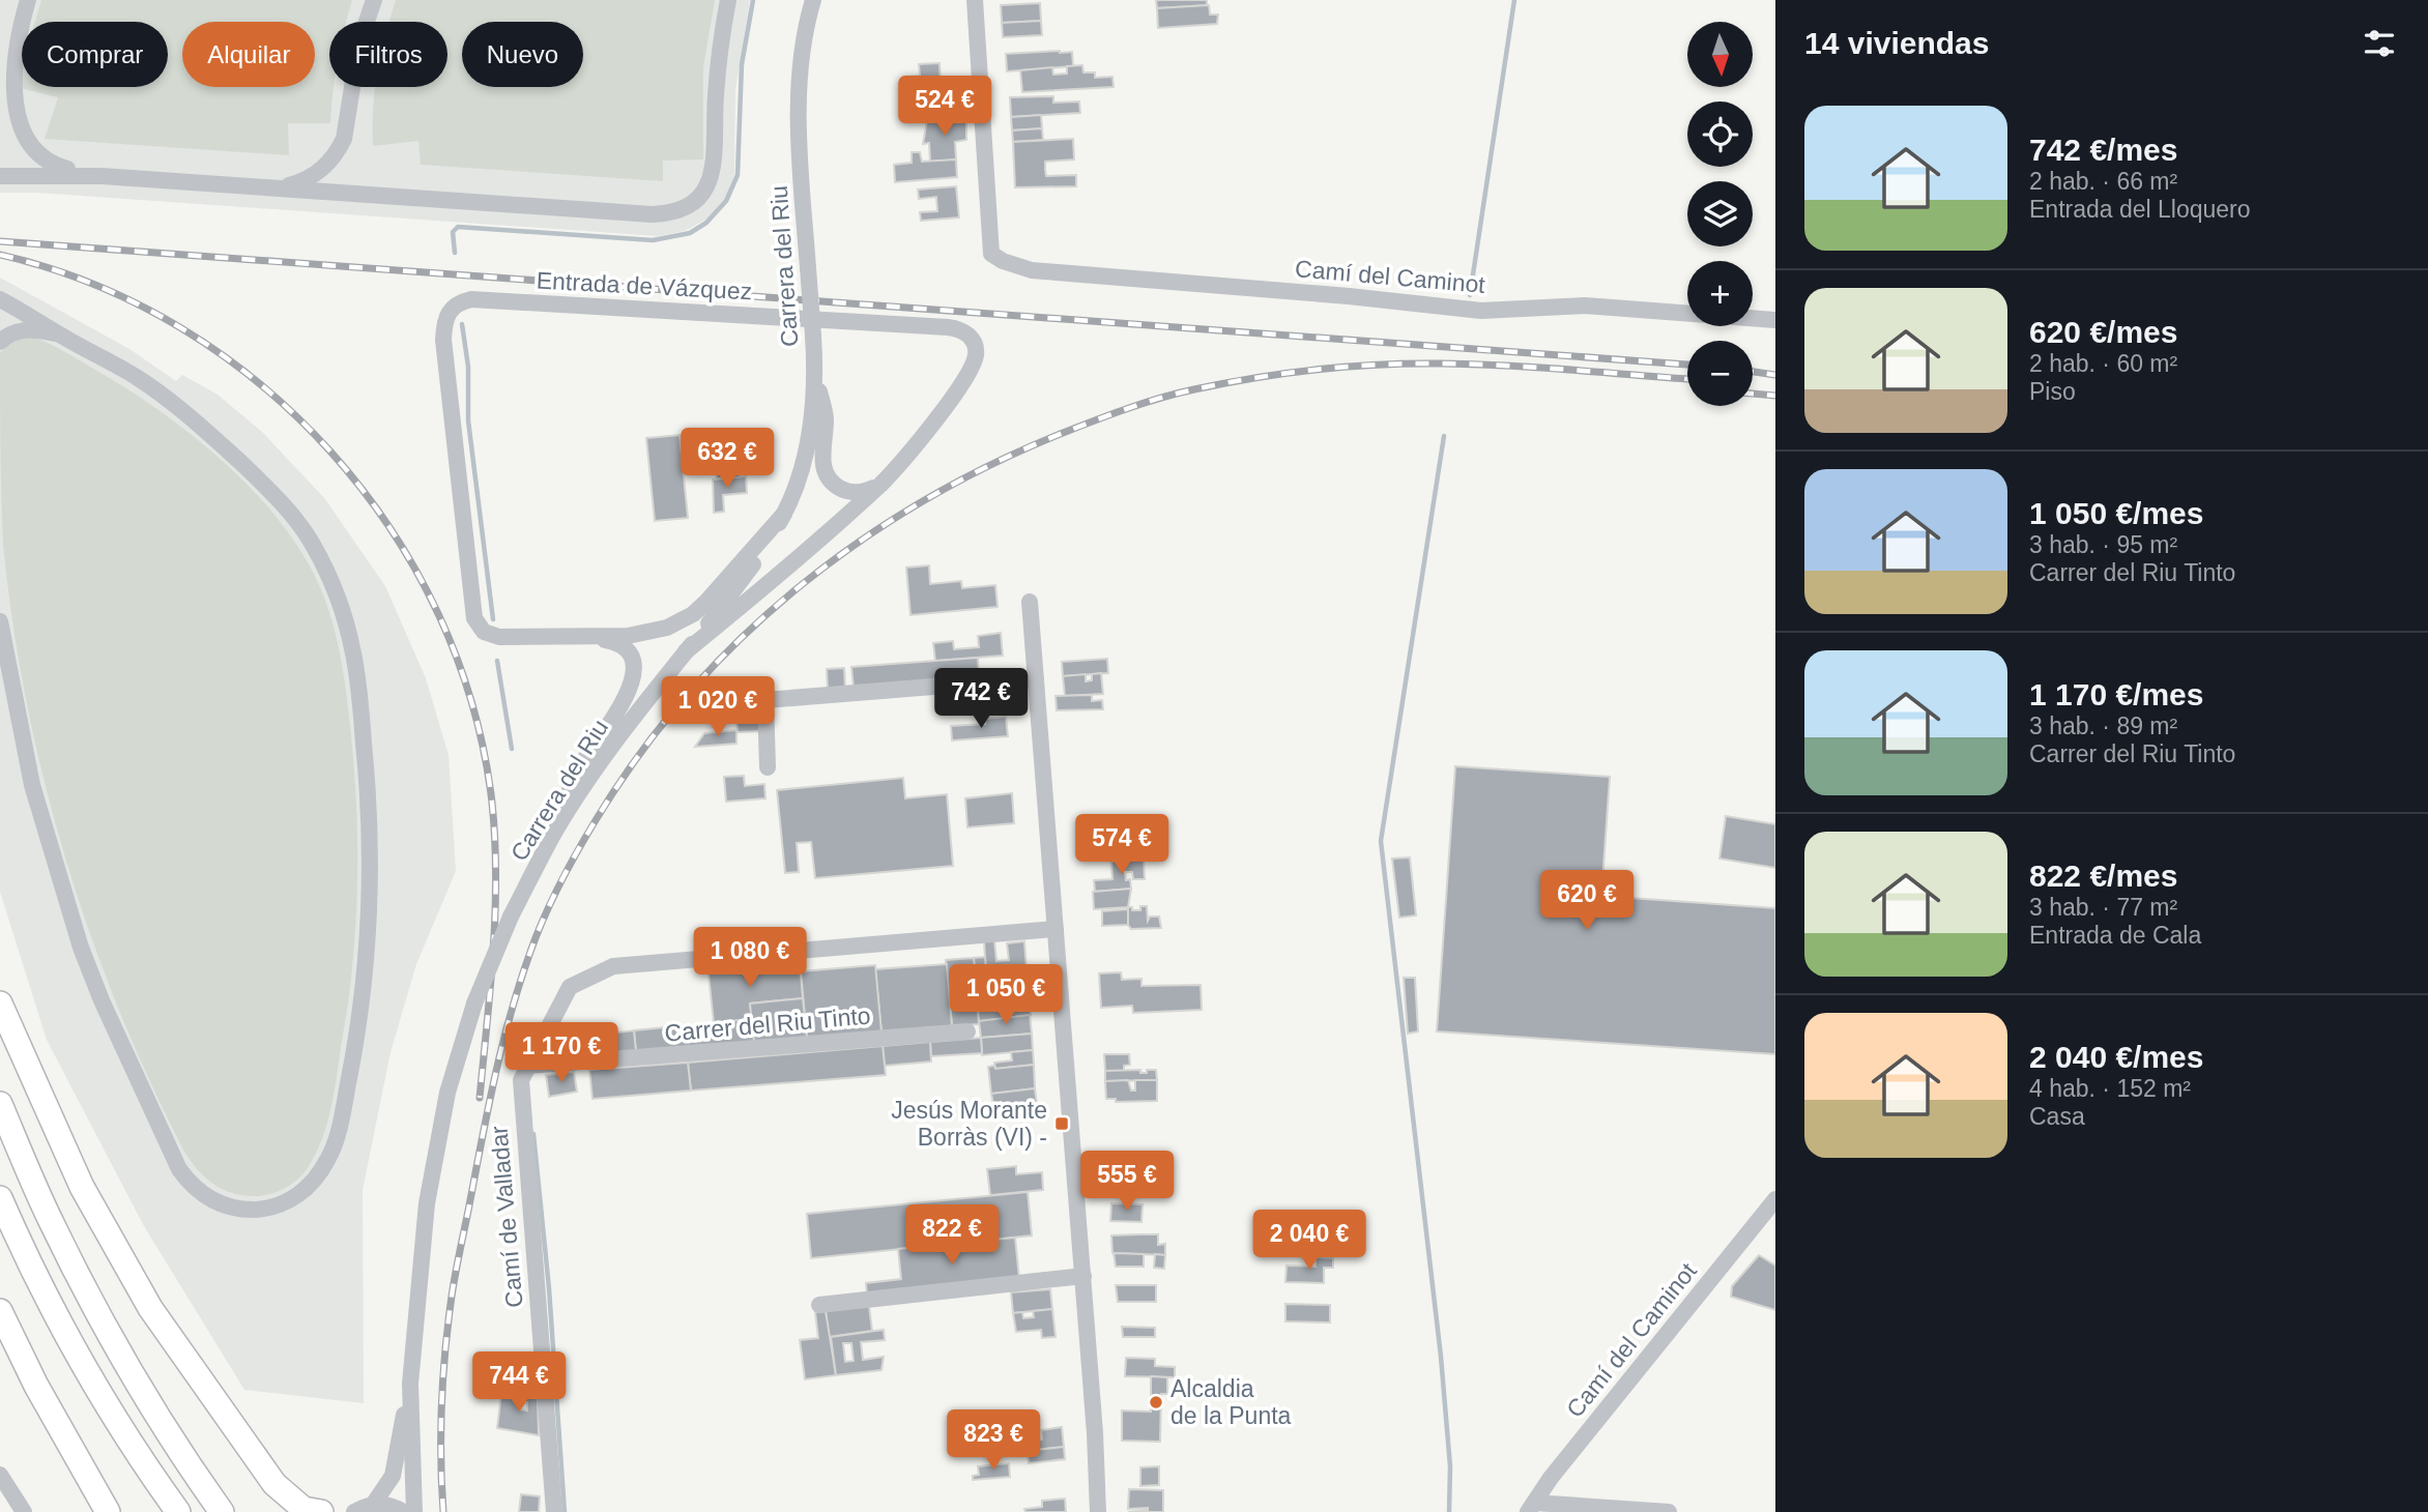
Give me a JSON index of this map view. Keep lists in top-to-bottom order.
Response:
{
  "streets": {
    "street": [
      "Carrera del Riu",
      "Camí del Caminot",
      "Entrada de Vázquez",
      "Carrer del Riu Tinto",
      "Camí de Valladar"
    ]
  },
  "crossings": [
    ["Carrera del Riu", "Entrada de Vázquez"],
    ["Carrer del Riu Tinto", "Camí de Valladar"]
  ],
  "places": {
    "transit": ["Jesús Morante Borràs (VI) -"],
    "other": ["Alcaldia de la Punta"]
  },
  "north": "bottom",
  "page": {
    "heading": "14 viviendas",
    "map_buttons": ["+", "−"],
    "chip": [
      "Comprar",
      "Alquilar",
      "Filtros",
      "Nuevo"
    ],
    "price": [
      "524 €",
      "632 €",
      "742 €",
      "1 020 €",
      "574 €",
      "620 €",
      "1 080 €",
      "1 050 €",
      "1 170 €",
      "555 €",
      "822 €",
      "2 040 €",
      "744 €",
      "823 €"
    ],
    "list": [
      {
        "name": "742 €/mes",
        "note": "2 hab. · 66 m² · Entrada del Lloquero"
      },
      {
        "name": "620 €/mes",
        "note": "2 hab. · 60 m² · Piso"
      },
      {
        "name": "1 050 €/mes",
        "note": "3 hab. · 95 m² · Carrer del Riu Tinto"
      },
      {
        "name": "1 170 €/mes",
        "note": "3 hab. · 89 m² · Carrer del Riu Tinto"
      },
      {
        "name": "822 €/mes",
        "note": "3 hab. · 77 m² · Entrada de Cala"
      },
      {
        "name": "2 040 €/mes",
        "note": "4 hab. · 152 m² · Casa"
      }
    ]
  }
}
